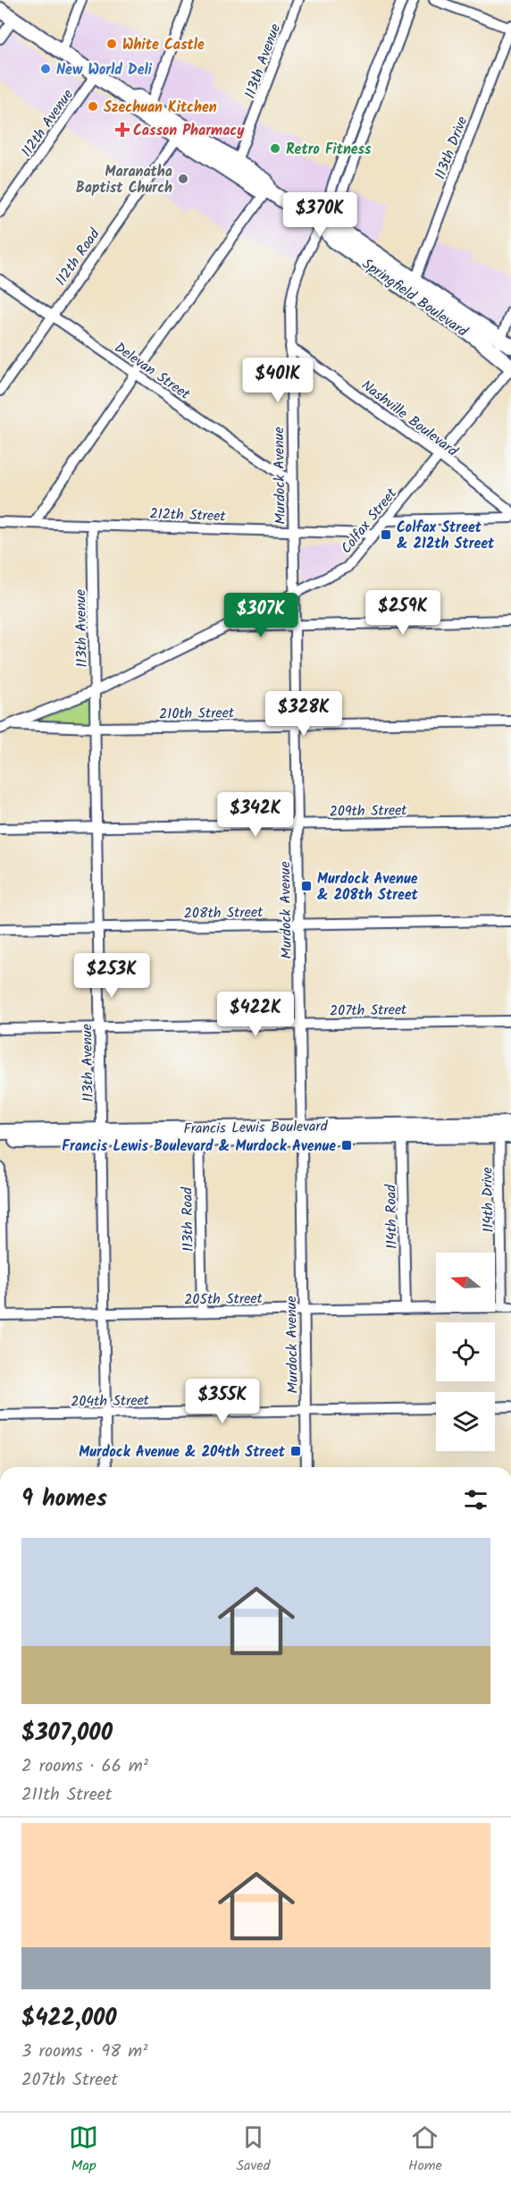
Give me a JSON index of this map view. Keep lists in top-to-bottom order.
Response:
{
  "streets": {
    "main road": ["Springfield Boulevard", "Francis Lewis Boulevard"],
    "street": [
      "113th Avenue",
      "112th Avenue",
      "113th Drive",
      "112th Road",
      "Delevan Street",
      "Nashville Boulevard",
      "Murdock Avenue",
      "212th Street",
      "Colfax Street",
      "210th Street",
      "209th Street",
      "208th Street",
      "207th Street",
      "114th Drive",
      "114th Road",
      "113th Road",
      "205th Street",
      "204th Street"
    ]
  },
  "crossings": [
    ["113th Avenue", "Springfield Boulevard"],
    ["113th Avenue", "212th Street"],
    ["113th Avenue", "Colfax Street"],
    ["113th Avenue", "210th Street"],
    ["113th Avenue", "209th Street"],
    ["113th Avenue", "208th Street"],
    ["113th Avenue", "207th Street"],
    ["113th Avenue", "Francis Lewis Boulevard"],
    ["113th Avenue", "205th Street"],
    ["113th Avenue", "204th Street"],
    ["112th Avenue", "Springfield Boulevard"],
    ["113th Drive", "Springfield Boulevard"],
    ["112th Road", "Springfield Boulevard"],
    ["112th Road", "Delevan Street"],
    ["Springfield Boulevard", "Murdock Avenue"],
    ["Springfield Boulevard", "Colfax Street"],
    ["Delevan Street", "Murdock Avenue"],
    ["Nashville Boulevard", "Murdock Avenue"],
    ["Nashville Boulevard", "Colfax Street"],
    ["Murdock Avenue", "212th Street"],
    ["Murdock Avenue", "Colfax Street"],
    ["Murdock Avenue", "210th Street"],
    ["Murdock Avenue", "209th Street"],
    ["Murdock Avenue", "208th Street"],
    ["Murdock Avenue", "207th Street"],
    ["Murdock Avenue", "Francis Lewis Boulevard"],
    ["Murdock Avenue", "205th Street"],
    ["Murdock Avenue", "204th Street"],
    ["212th Street", "Colfax Street"],
    ["Colfax Street", "210th Street"],
    ["Francis Lewis Boulevard", "114th Drive"],
    ["Francis Lewis Boulevard", "114th Road"],
    ["Francis Lewis Boulevard", "113th Road"],
    ["114th Drive", "205th Street"],
    ["114th Road", "205th Street"],
    ["113th Road", "205th Street"]
  ],
  "places": {
    "other": [
      "White Castle",
      "New World Deli",
      "Szechuan Kitchen",
      "Retro Fitness",
      "Maranatha Baptist Church"
    ],
    "health": ["Casson Pharmacy"],
    "transit": [
      "Colfax Street & 212th Street",
      "Murdock Avenue & 208th Street",
      "Francis Lewis Boulevard & Murdock Avenue",
      "Murdock Avenue & 204th Street"
    ]
  },
  "north": "left",
  "page": {
    "price": [
      "$370K",
      "$401K",
      "$259K",
      "$307K",
      "$328K",
      "$342K",
      "$253K",
      "$422K",
      "$355K"
    ],
    "heading": "9 homes",
    "list": [
      {
        "name": "$307,000",
        "note": "2 rooms · 66 m² · 211th Street"
      },
      {
        "name": "$422,000",
        "note": "3 rooms · 98 m² · 207th Street"
      }
    ],
    "tabs": ["Map", "Saved", "Home"]
  }
}
